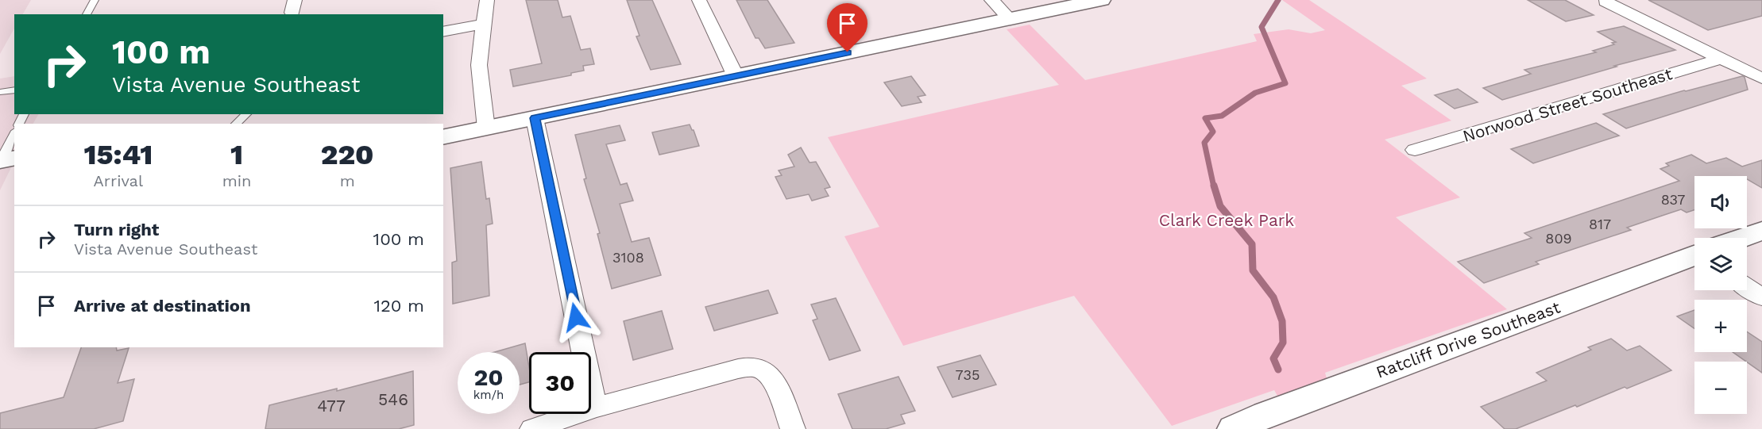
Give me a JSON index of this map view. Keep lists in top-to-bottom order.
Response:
{
  "streets": {
    "main road": ["Ratcliff Drive Southeast"],
    "street": ["Norwood Street Southeast"]
  },
  "parks": ["Clark Creek Park"],
  "house_numbers": [
    "837",
    "817",
    "809",
    "3108",
    "735",
    "546",
    "477"
  ],
  "page": {
    "turn": ["100 m", "Vista Avenue Southeast"],
    "eta": [
      "15:41",
      "Arrival",
      "1",
      "min",
      "220",
      "m"
    ],
    "map_buttons": ["+", "−"],
    "list": [
      {
        "name": "Turn right",
        "note": "Vista Avenue Southeast",
        "value": "100 m"
      },
      {
        "name": "Arrive at destination",
        "value": "120 m"
      }
    ],
    "speed": "20 km/h",
    "limit": "30"
  }
}
